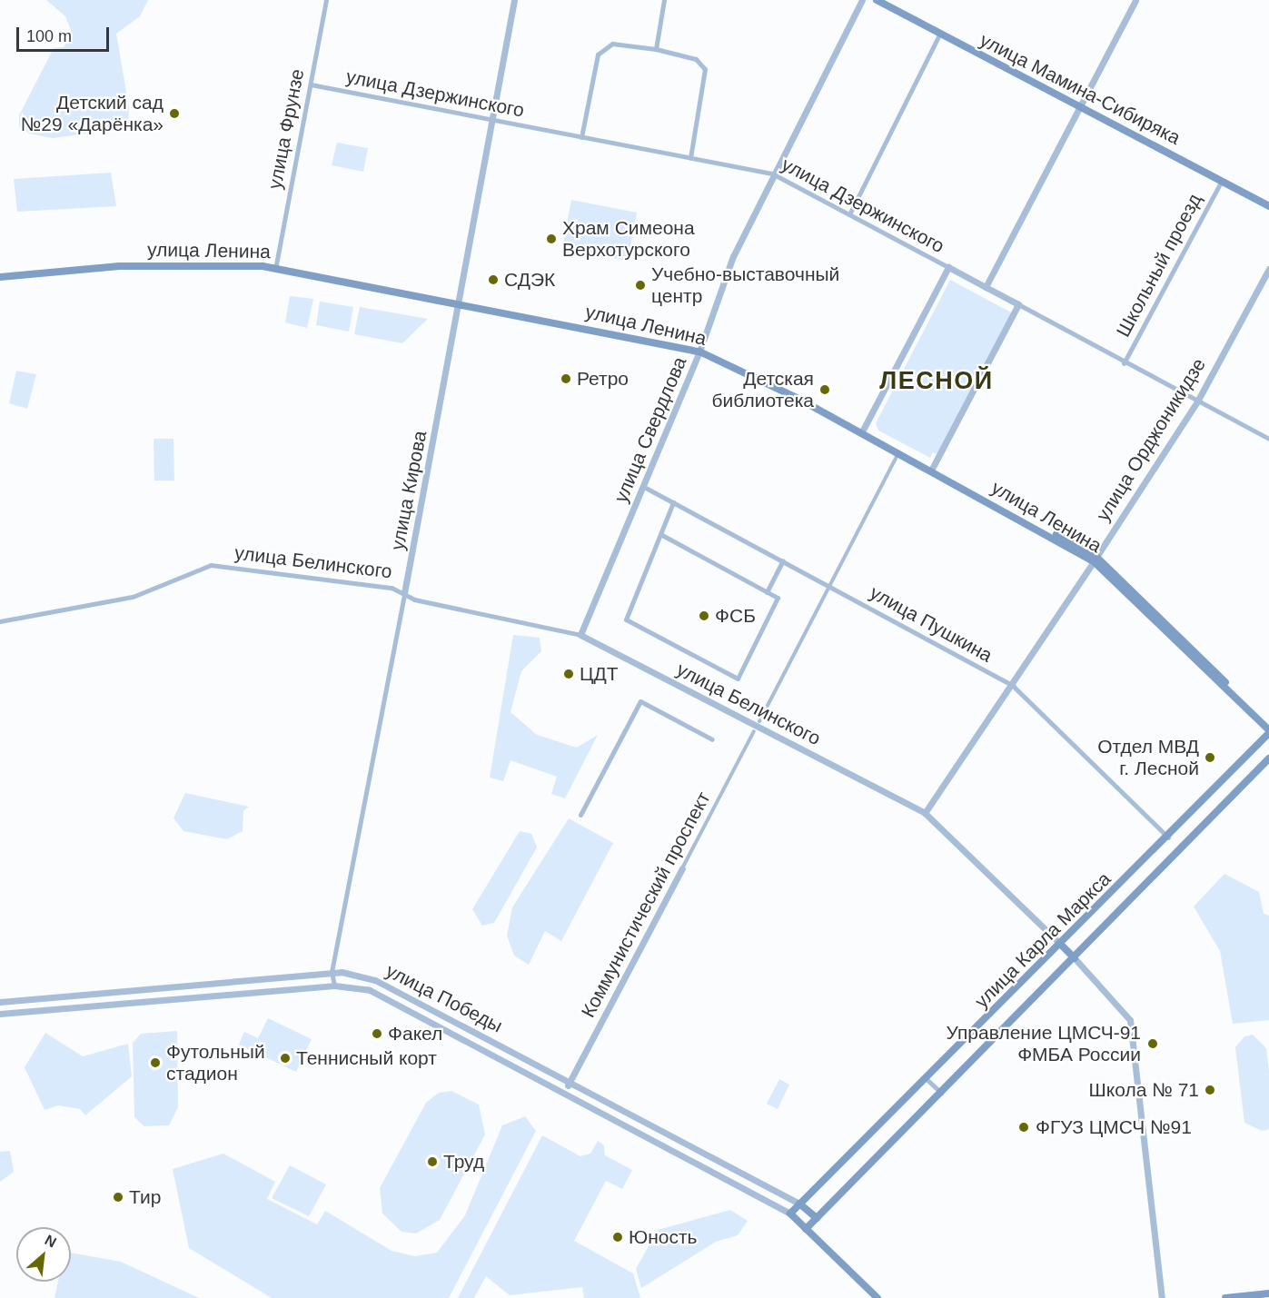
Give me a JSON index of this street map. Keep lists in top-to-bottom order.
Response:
{
  "streets": {
    "main road": [
      "улица Мамина-Сибиряка",
      "улица Ленина",
      "улица Белинского",
      "улица Карла Маркса",
      "улица Победы"
    ],
    "street": [
      "улица Дзержинского",
      "улица Фрунзе",
      "Школьный проезд",
      "улица Свердлова",
      "улица Орджоникидзе",
      "улица Кирова",
      "улица Пушкина",
      "Коммунистический проспект"
    ]
  },
  "crossings": [
    ["улица Мамина-Сибиряка", "Школьный проезд"],
    ["улица Дзержинского", "улица Фрунзе"],
    ["улица Дзержинского", "Школьный проезд"],
    ["улица Дзержинского", "улица Свердлова"],
    ["улица Дзержинского", "улица Орджоникидзе"],
    ["улица Дзержинского", "улица Кирова"],
    ["улица Фрунзе", "улица Ленина"],
    ["улица Ленина", "улица Свердлова"],
    ["улица Ленина", "улица Орджоникидзе"],
    ["улица Ленина", "улица Кирова"],
    ["улица Ленина", "улица Карла Маркса"],
    ["улица Свердлова", "улица Белинского"],
    ["улица Свердлова", "улица Пушкина"],
    ["улица Орджоникидзе", "улица Белинского"],
    ["улица Орджоникидзе", "улица Пушкина"],
    ["улица Кирова", "улица Белинского"],
    ["улица Кирова", "улица Победы"],
    ["улица Белинского", "улица Карла Маркса"],
    ["улица Пушкина", "улица Карла Маркса"],
    ["Коммунистический проспект", "улица Победы"],
    ["улица Карла Маркса", "улица Победы"]
  ],
  "districts": ["ЛЕСНОЙ"],
  "places": [
    "Детский сад №29 «Дарёнка»",
    "Храм Симеона Верхотурского",
    "СДЭК",
    "Учебно-выставочный центр",
    "Ретро",
    "Детская библиотека",
    "ФСБ",
    "ЦДТ",
    "Отдел МВД г. Лесной",
    "Факел",
    "Управление ЦМСЧ-91 ФМБА России",
    "Теннисный корт",
    "Футольный стадион",
    "Школа № 71",
    "ФГУЗ ЦМСЧ №91",
    "Труд",
    "Тир",
    "Юность"
  ],
  "scale_bar": "100 m",
  "north": "top right"
}
